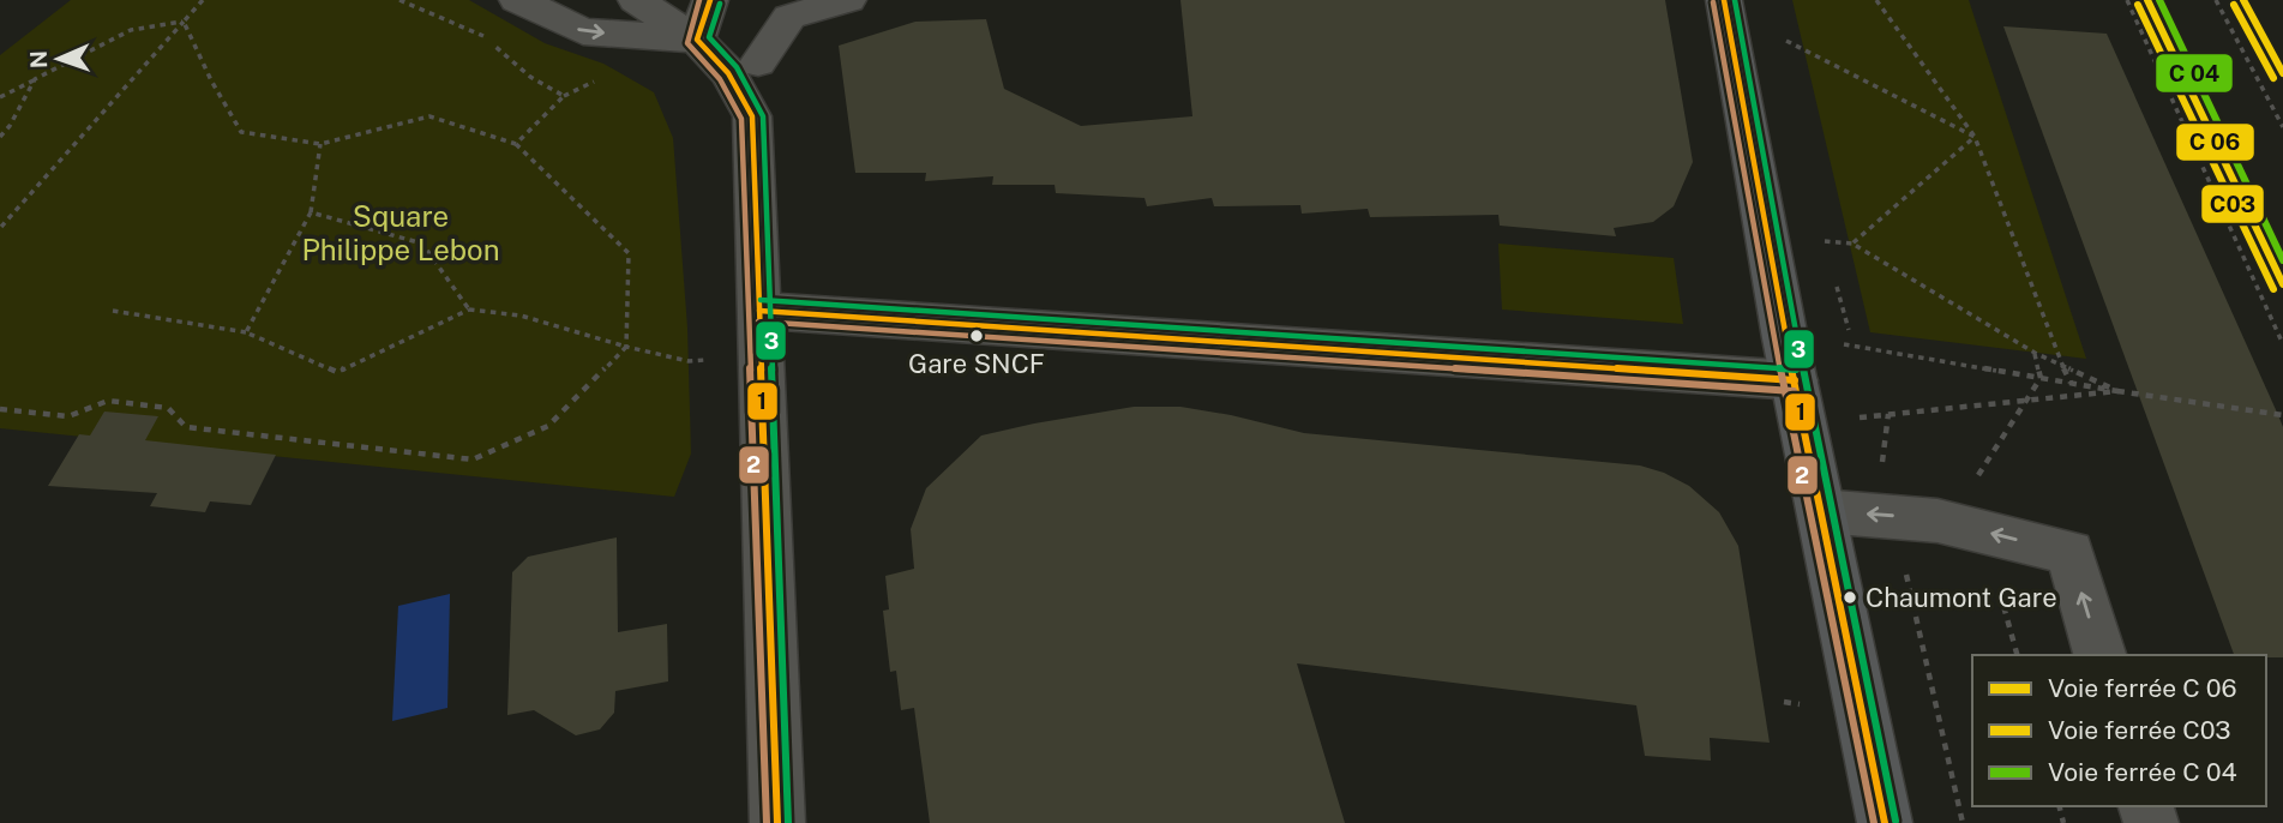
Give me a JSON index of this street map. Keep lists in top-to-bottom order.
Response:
{
  "parks": ["Square Philippe Lebon"],
  "places": ["Gare SNCF", "Chaumont Gare"],
  "lines": [
    "transit line 1",
    "transit line 2",
    "transit line 3",
    "rail line C03"
  ],
  "legend": ["Voie ferrée C 06", "Voie ferrée C03", "Voie ferrée C 04"],
  "north": "left"
}
